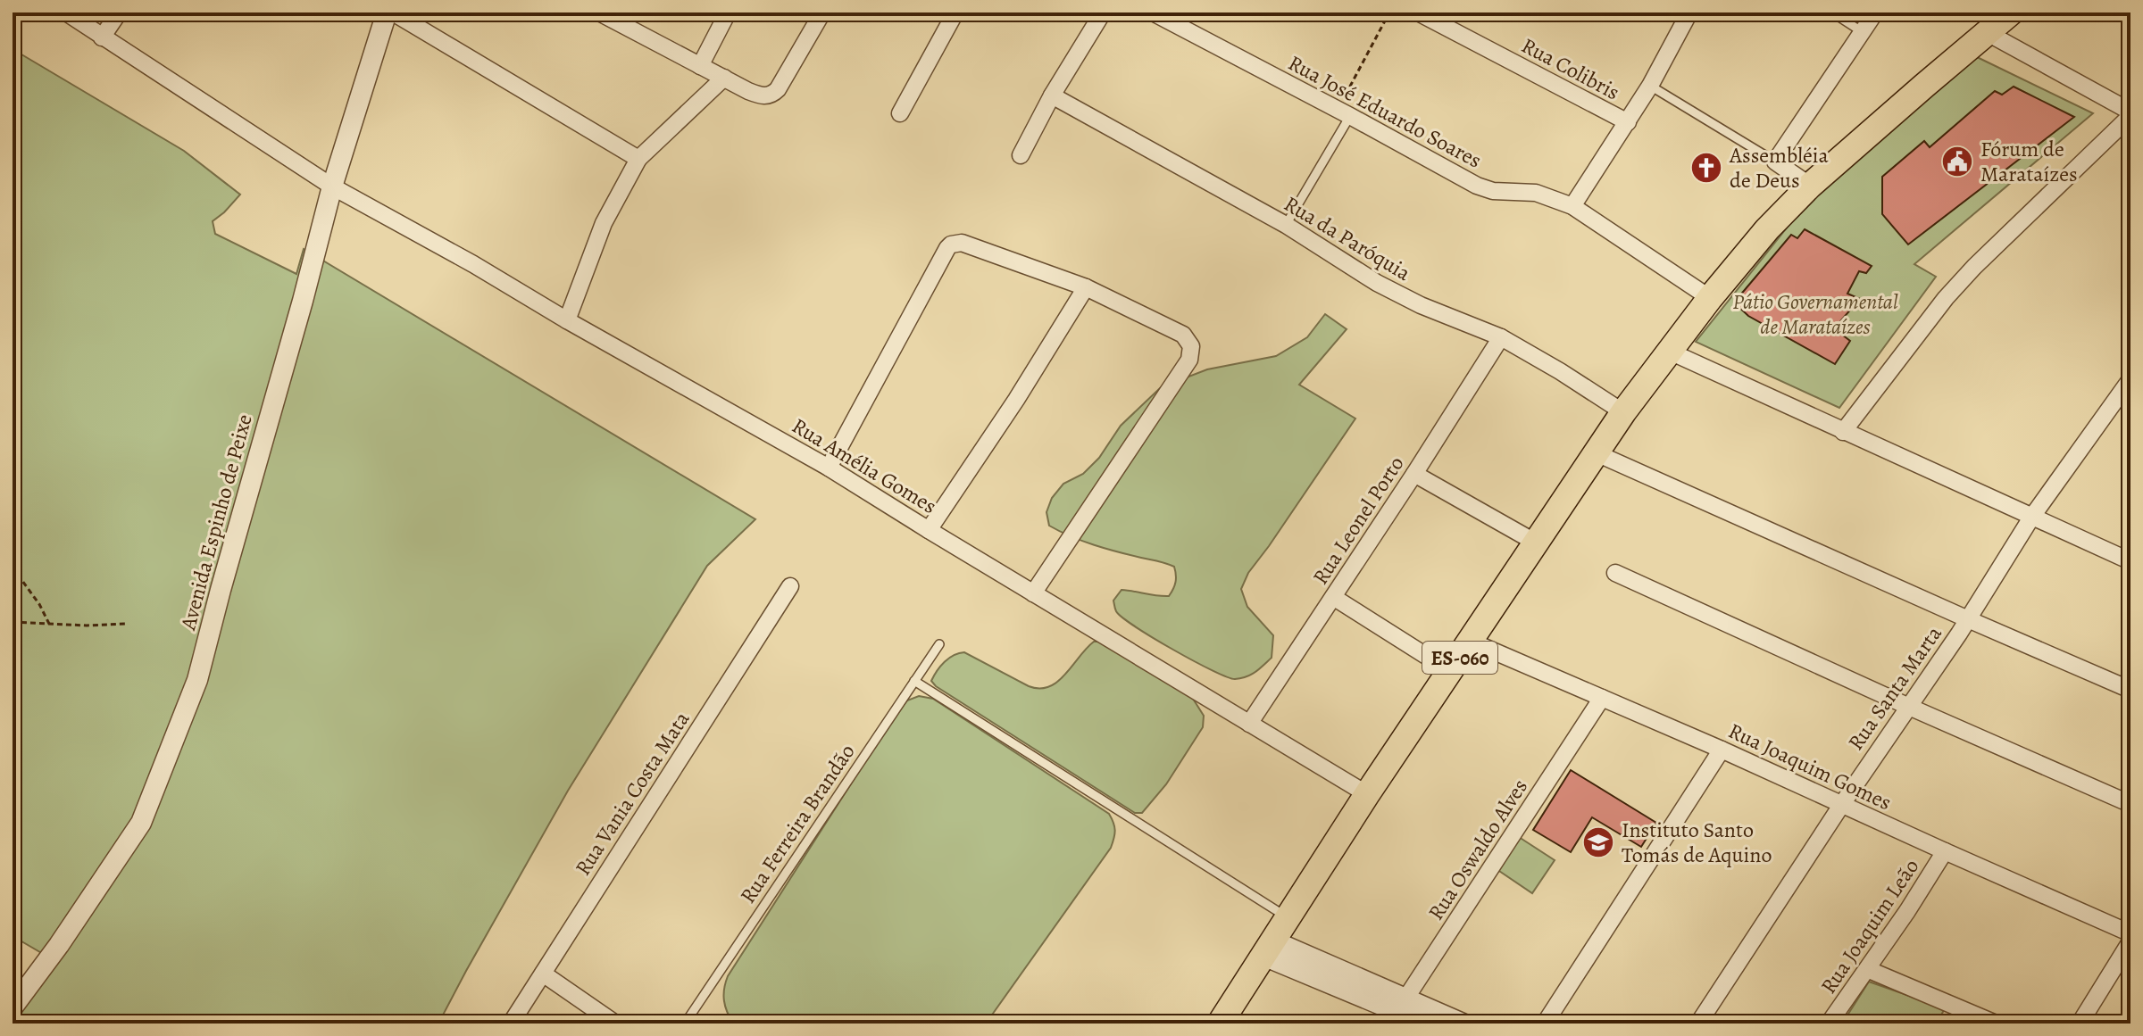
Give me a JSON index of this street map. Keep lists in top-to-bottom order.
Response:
{
  "streets": {
    "main road": ["ES-060"],
    "street": [
      "Rua Colibris",
      "Rua José Eduardo Soares",
      "Rua da Paróquia",
      "Rua Amélia Gomes",
      "Rua Leonel Porto",
      "Avenida Espinho de Peixe",
      "Rua Santa Marta",
      "Rua Joaquim Gomes",
      "Rua Vania Costa Mata",
      "Rua Oswaldo Alves",
      "Rua Joaquim Leão"
    ],
    "lane": ["Rua Ferreira Brandão"]
  },
  "crossings": [
    ["Rua José Eduardo Soares", "ES-060"],
    ["Rua da Paróquia", "Rua Leonel Porto"],
    ["Rua da Paróquia", "ES-060"],
    ["Rua Amélia Gomes", "Rua Leonel Porto"],
    ["Rua Amélia Gomes", "Avenida Espinho de Peixe"],
    ["Rua Amélia Gomes", "ES-060"],
    ["ES-060", "Rua Joaquim Gomes"],
    ["Rua Santa Marta", "Rua Joaquim Gomes"],
    ["Rua Joaquim Gomes", "Rua Oswaldo Alves"],
    ["Rua Joaquim Gomes", "Rua Joaquim Leão"]
  ],
  "parks": ["Pátio Governamental de Marataízes"],
  "places": {
    "public building": ["Fórum de Marataízes"],
    "church": ["Assembléia de Deus"],
    "school or university": ["Instituto Santo Tomás de Aquino"]
  }
}
